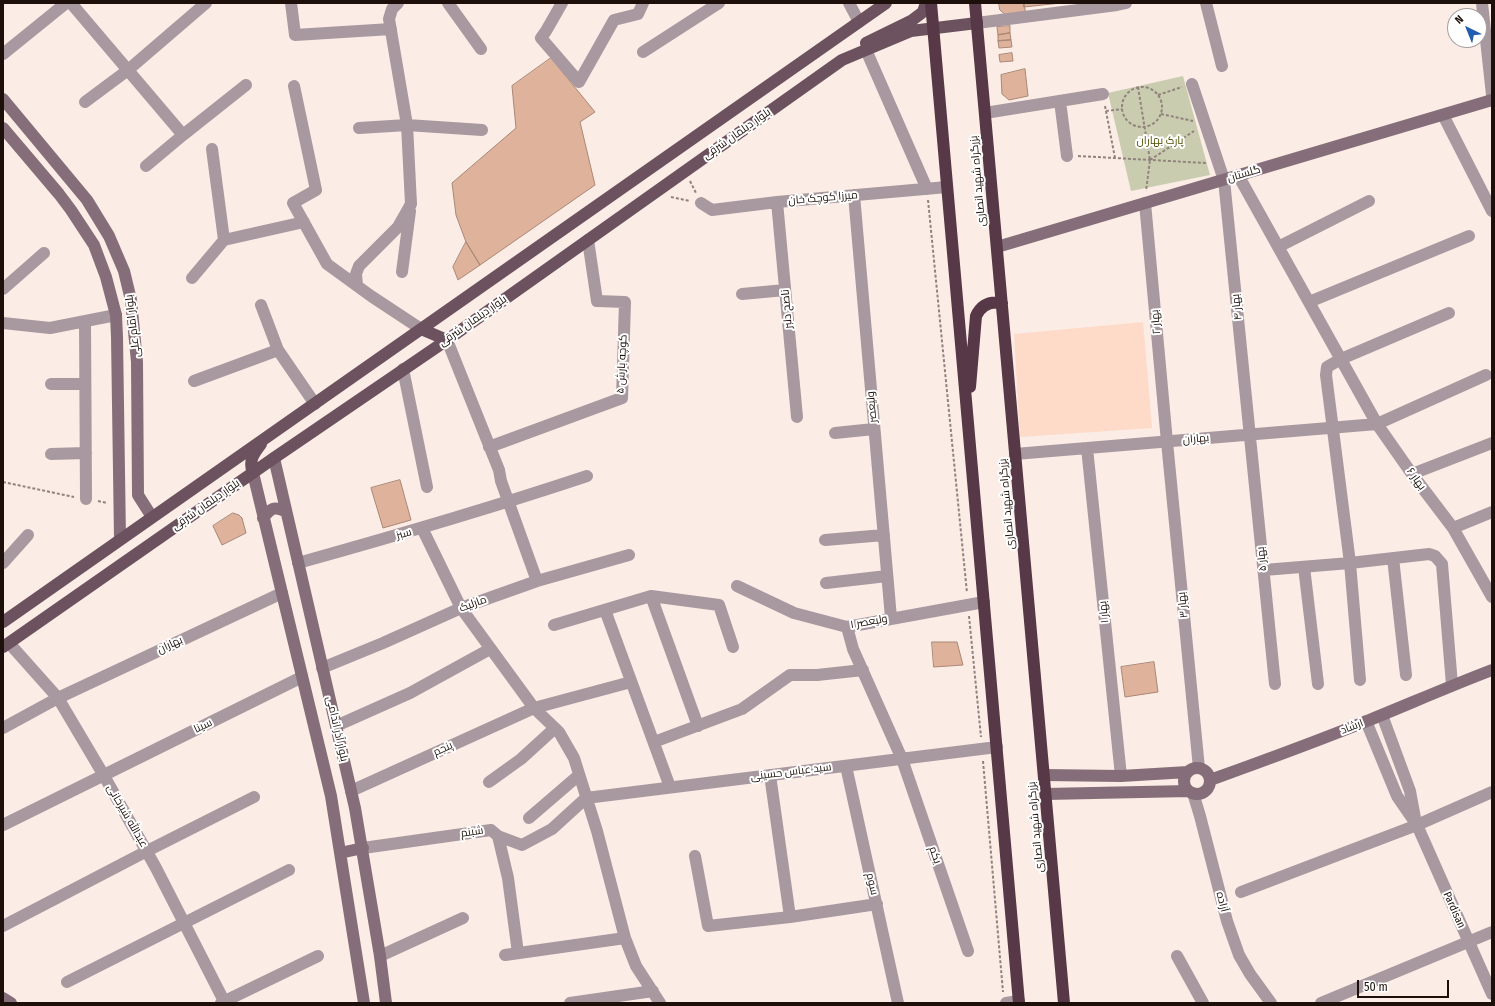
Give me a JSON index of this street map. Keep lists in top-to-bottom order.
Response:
{
  "streets": {
    "highway": ["بزرگراه شهید انصاری"],
    "main road": [
      "بلوار دیلمان شرقی",
      "گلستان",
      "بلوار امام علی",
      "ارشاد",
      "بلوار آذر اندامی"
    ],
    "street": [
      "میرزا کوچک خان",
      "بهار ۴",
      "ناصح دلبر",
      "بهار ۲",
      "کوچه بارش ۵",
      "ولیعصر",
      "بهاران",
      "بهار ۶",
      "سبز",
      "بهار ۵",
      "مارلیک",
      "بهار ۳",
      "بهار ۱",
      "ولیعصر ۱",
      "سینا",
      "پنجم",
      "سید عباس حسینی",
      "عبدالله شیرخانی",
      "شبنم",
      "یکم",
      "سوم",
      "آزاده",
      "Pardisan"
    ]
  },
  "crossings": [
    ["بلوار دیلمان شرقی", "بزرگراه شهید انصاری"],
    ["بلوار دیلمان شرقی", "بلوار امام علی"],
    ["بلوار دیلمان شرقی", "کوچه بارش ۵"],
    ["بلوار دیلمان شرقی", "بلوار آذر اندامی"],
    ["بلوار دیلمان شرقی", "عبدالله شیرخانی"],
    ["گلستان", "بزرگراه شهید انصاری"],
    ["گلستان", "بهار ۴"],
    ["گلستان", "بهار ۲"],
    ["گلستان", "بهار ۶"],
    ["بزرگراه شهید انصاری", "بهاران"],
    ["میرزا کوچک خان", "ناصح دلبر"],
    ["میرزا کوچک خان", "ولیعصر"],
    ["بهار ۴", "بهاران"],
    ["بهار ۴", "بهار ۵"],
    ["بهار ۲", "بهاران"],
    ["بهار ۲", "بهار ۳"],
    ["ولیعصر", "ولیعصر ۱"],
    ["بهاران", "بهار ۶"],
    ["بهاران", "بهار ۵"],
    ["بهاران", "بهار ۳"],
    ["بهاران", "بهار ۱"],
    ["بهاران", "بلوار آذر اندامی"],
    ["بهاران", "عبدالله شیرخانی"],
    ["سبز", "بلوار آذر اندامی"],
    ["مارلیک", "بلوار آذر اندامی"],
    ["بهار ۳", "ارشاد"],
    ["بهار ۳", "آزاده"],
    ["ولیعصر ۱", "یکم"],
    ["سینا", "بلوار آذر اندامی"],
    ["سینا", "عبدالله شیرخانی"],
    ["ارشاد", "آزاده"],
    ["ارشاد", "Pardisan"],
    ["بلوار آذر اندامی", "پنجم"],
    ["بلوار آذر اندامی", "شبنم"],
    ["سید عباس حسینی", "شبنم"],
    ["سید عباس حسینی", "یکم"],
    ["سید عباس حسینی", "سوم"]
  ],
  "parks": ["پارک بهاران"],
  "scale_bar": "50 m",
  "north": "top left"
}
